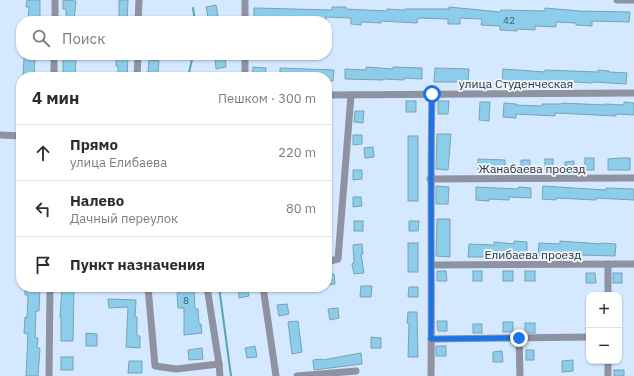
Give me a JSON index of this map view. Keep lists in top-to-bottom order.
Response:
{
  "streets": {
    "street": ["улица Студенческая", "Жанабаева проезд", "Елибаева проезд"]
  },
  "house_numbers": ["42", "8"],
  "page": {
    "search": "Поиск",
    "heading": ["4 мин", "Пешком · 300 m"],
    "list": [
      ["Прямо", "улица Елибаева", "220 m"],
      ["Налево", "Дачный переулок", "80 m"],
      "Пункт назначения"
    ],
    "map_buttons": ["+", "−"]
  }
}
